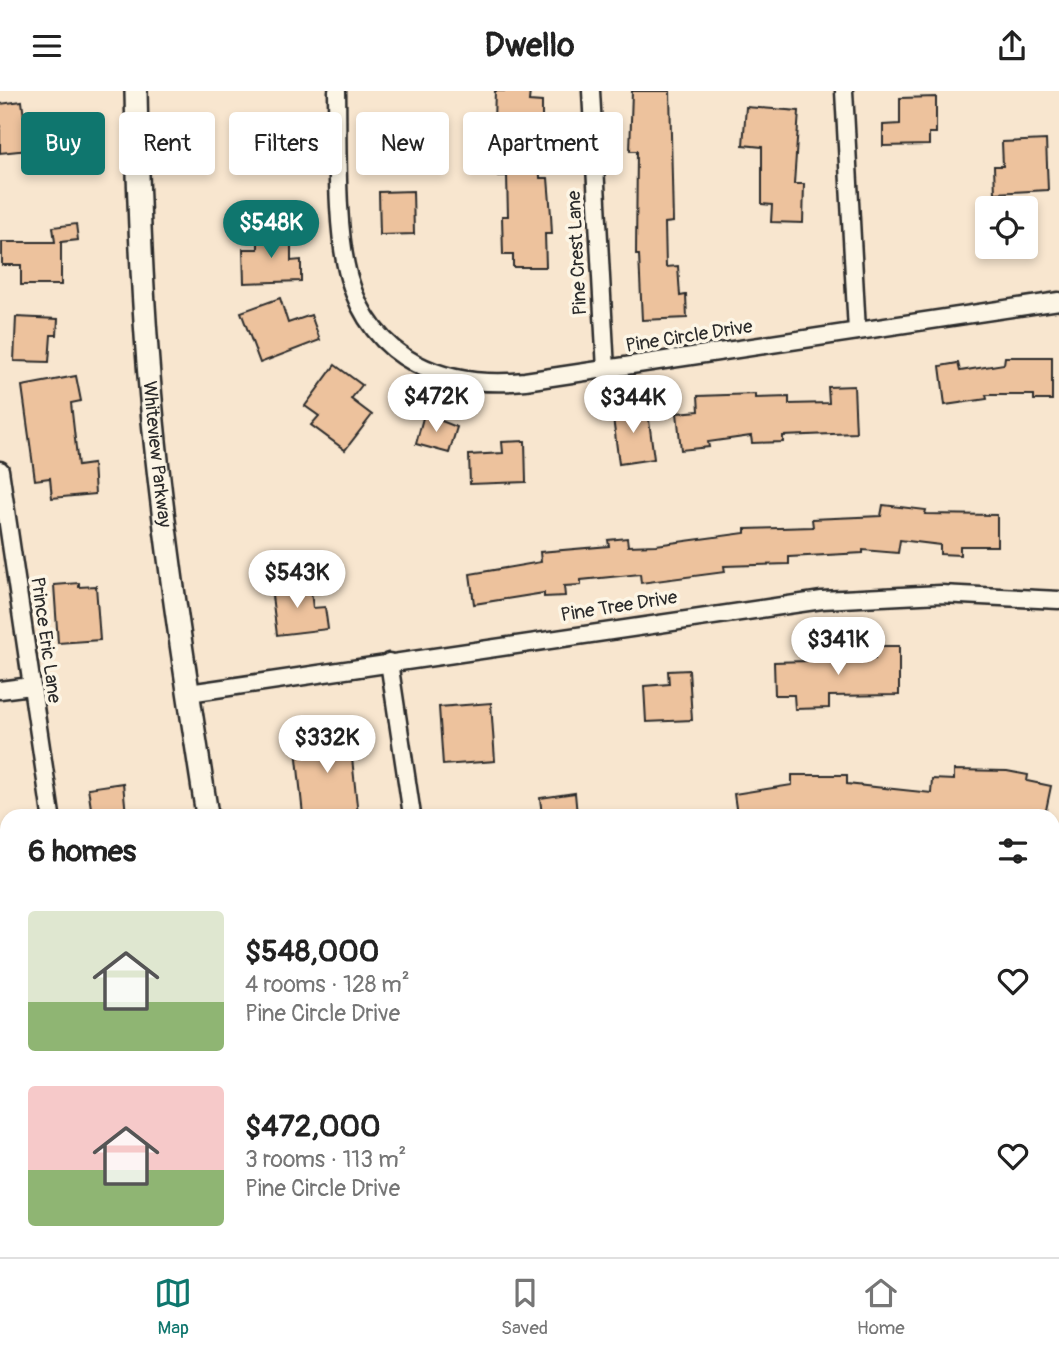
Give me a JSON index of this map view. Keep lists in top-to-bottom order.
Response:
{
  "streets": {
    "street": [
      "Pine Crest Lane",
      "Pine Circle Drive",
      "Whiteview Parkway",
      "Pine Tree Drive",
      "Prince Eric Lane"
    ]
  },
  "crossings": [
    ["Pine Crest Lane", "Pine Circle Drive"],
    ["Whiteview Parkway", "Pine Tree Drive"]
  ],
  "page": {
    "header": "Dwello",
    "chip": [
      "Buy",
      "Rent",
      "Filters",
      "New",
      "Apartment"
    ],
    "price": [
      "$548K",
      "$472K",
      "$344K",
      "$543K",
      "$341K",
      "$332K"
    ],
    "heading": "6 homes",
    "list": [
      {
        "name": "$548,000",
        "note": "4 rooms · 128 m² · Pine Circle Drive"
      },
      {
        "name": "$472,000",
        "note": "3 rooms · 113 m² · Pine Circle Drive"
      }
    ],
    "tabs": ["Map", "Saved", "Home"]
  }
}
